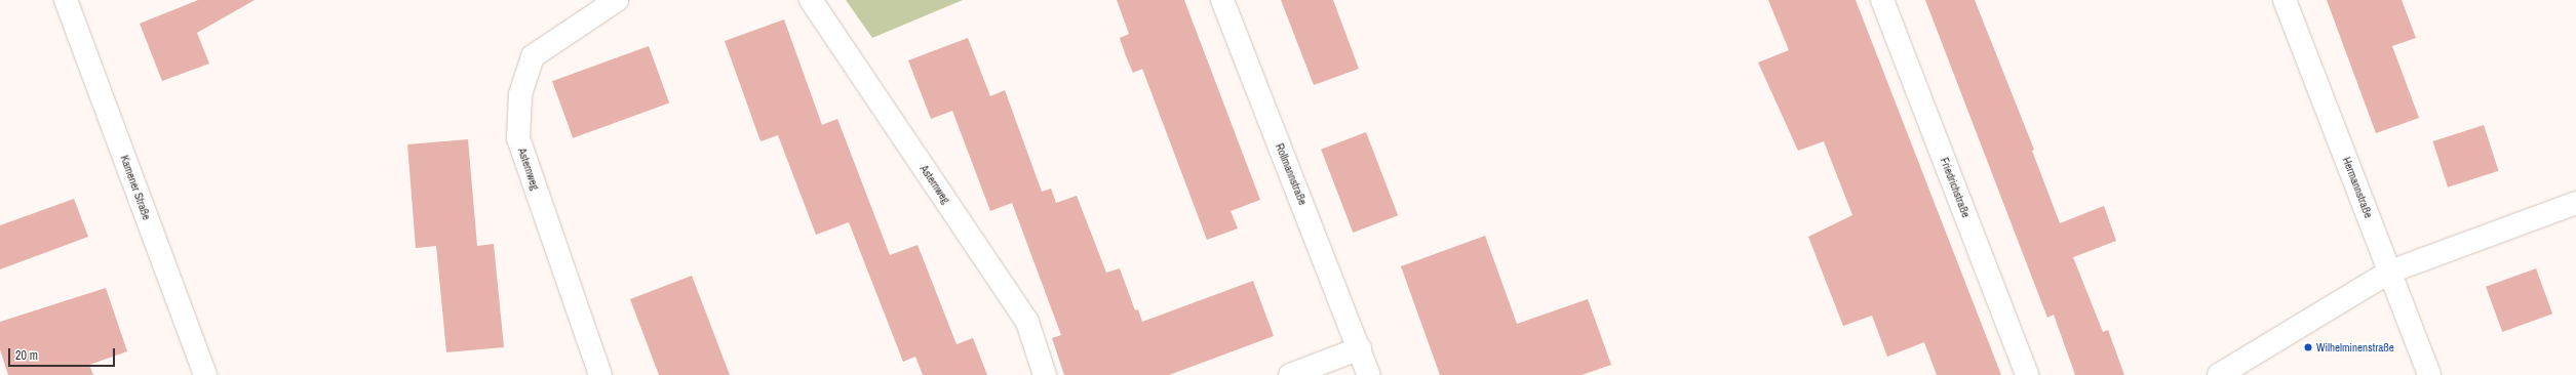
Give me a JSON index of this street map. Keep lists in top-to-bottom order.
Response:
{
  "streets": {
    "street": [
      "Asternweg",
      "Rollmannstraße",
      "Kamener Straße",
      "Friedrichstraße",
      "Hermannstraße"
    ]
  },
  "places": ["Wilhelminenstraße"],
  "scale_bar": "20 m"
}
